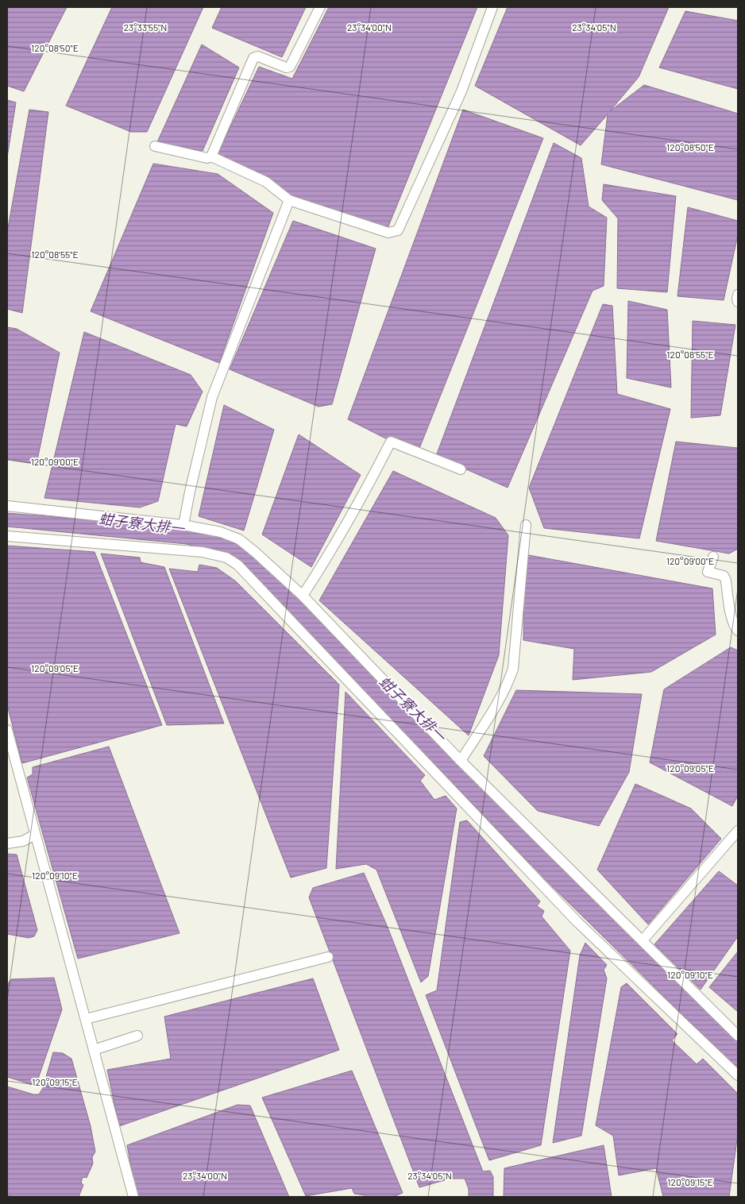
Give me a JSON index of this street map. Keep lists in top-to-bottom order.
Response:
{
  "water": ["蚶子寮大排一"],
  "coordinates": [
    "23°33'55\"N",
    "23°34'00\"N",
    "23°34'05\"N",
    "120°08'50\"E",
    "120°08'55\"E",
    "120°09'00\"E",
    "120°09'05\"E",
    "120°09'10\"E",
    "120°09'15\"E"
  ]
}
